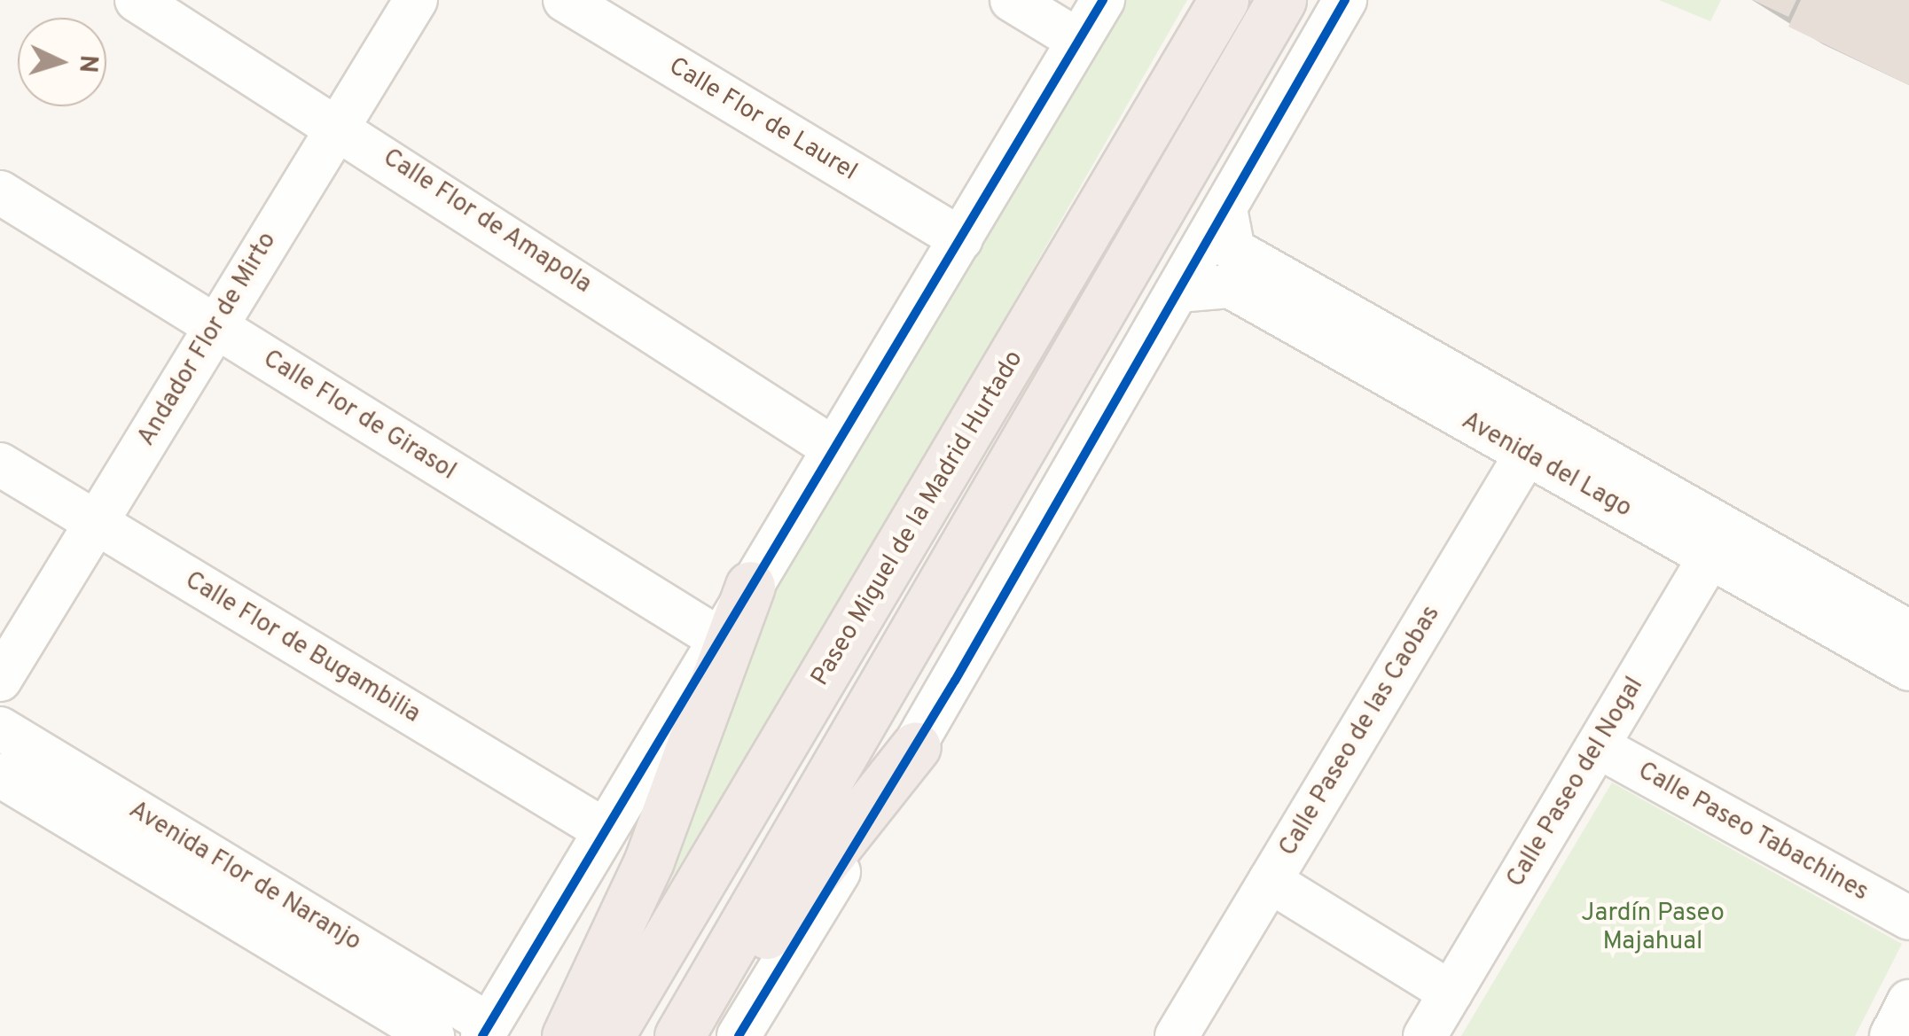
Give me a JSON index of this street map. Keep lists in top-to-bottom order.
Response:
{
  "streets": {
    "highway": ["Paseo Miguel de la Madrid Hurtado"],
    "street": [
      "Calle Flor de Laurel",
      "Calle Flor de Amapola",
      "Andador Flor de Mirto",
      "Calle Flor de Girasol",
      "Avenida del Lago",
      "Calle Flor de Bugambilia",
      "Calle Paseo de las Caobas",
      "Calle Paseo del Nogal",
      "Calle Paseo Tabachines",
      "Avenida Flor de Naranjo"
    ]
  },
  "crossings": [
    ["Calle Flor de Amapola", "Andador Flor de Mirto"],
    ["Andador Flor de Mirto", "Calle Flor de Girasol"],
    ["Andador Flor de Mirto", "Calle Flor de Bugambilia"],
    ["Avenida del Lago", "Calle Paseo de las Caobas"],
    ["Avenida del Lago", "Calle Paseo del Nogal"],
    ["Calle Paseo del Nogal", "Calle Paseo Tabachines"]
  ],
  "parks": ["Jardín Paseo Majahual"],
  "north": "right"
}
